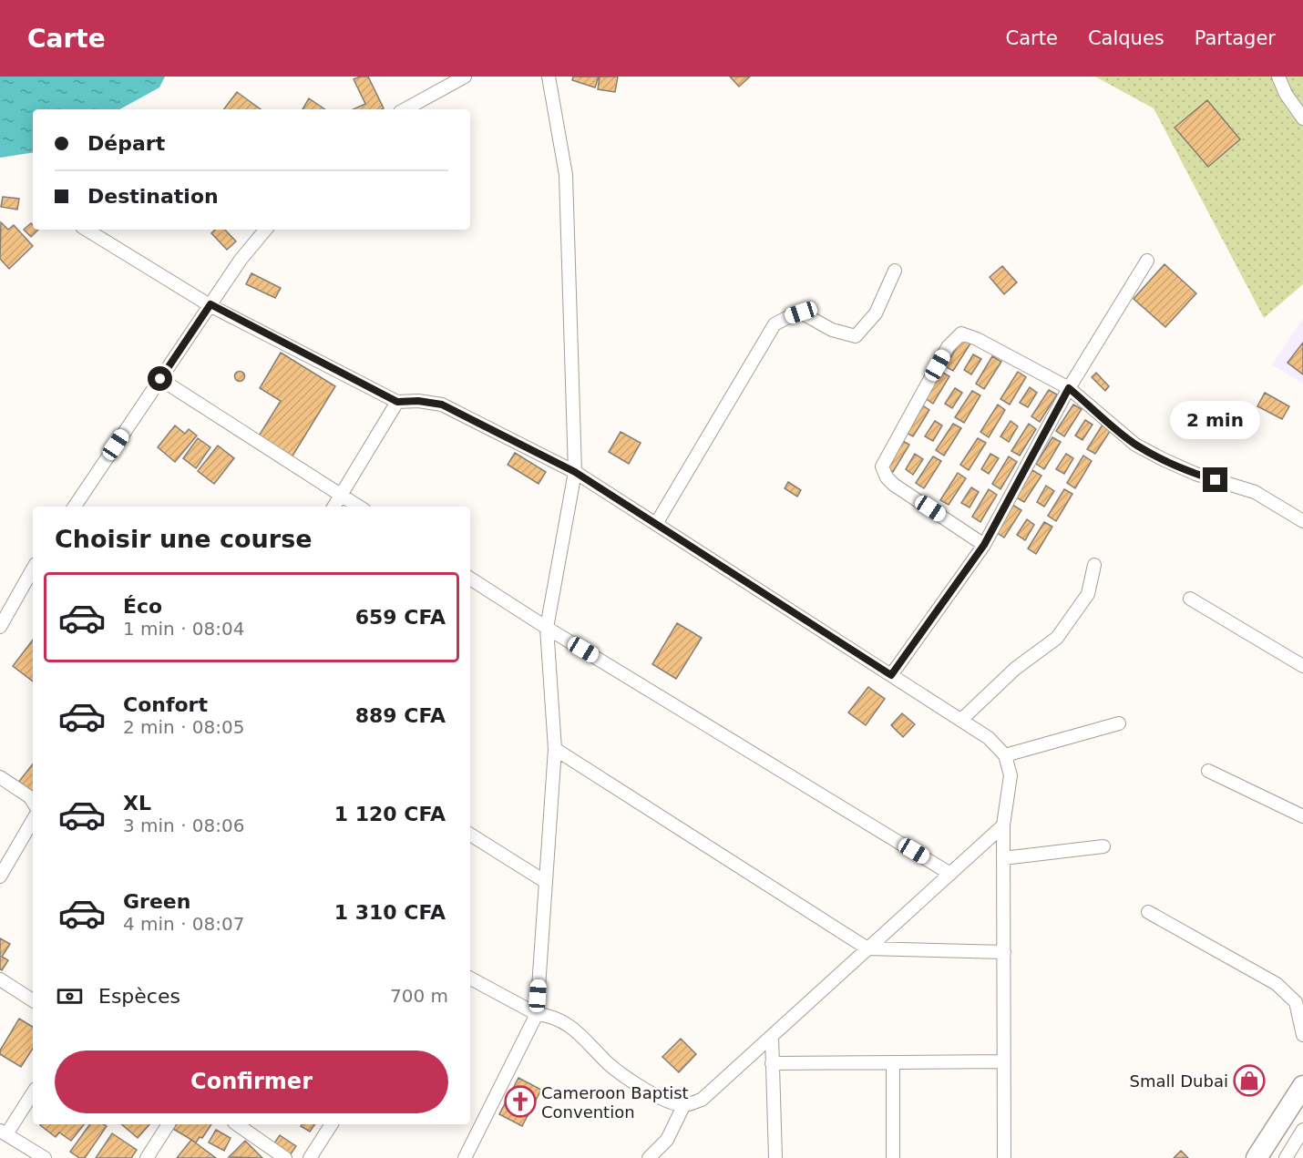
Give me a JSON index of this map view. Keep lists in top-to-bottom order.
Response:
{
  "places": {
    "shop": ["Small Dubai"],
    "church": ["Cameroon Baptist Convention"]
  },
  "page": {
    "header": "Carte",
    "nav": ["Carte", "Calques", "Partager"],
    "banner": ["Départ", "Destination"],
    "bubble": "2 min",
    "heading": "Choisir une course",
    "list": [
      {
        "name": "Éco",
        "note": "1 min · 08:04",
        "value": "659 CFA"
      },
      {
        "name": "Confort",
        "note": "2 min · 08:05",
        "value": "889 CFA"
      },
      {
        "name": "XL",
        "note": "3 min · 08:06",
        "value": "1 120 CFA"
      },
      {
        "name": "Green",
        "note": "4 min · 08:07",
        "value": "1 310 CFA"
      }
    ],
    "pay": ["Espèces", "700 m"],
    "buttons": "Confirmer"
  }
}
